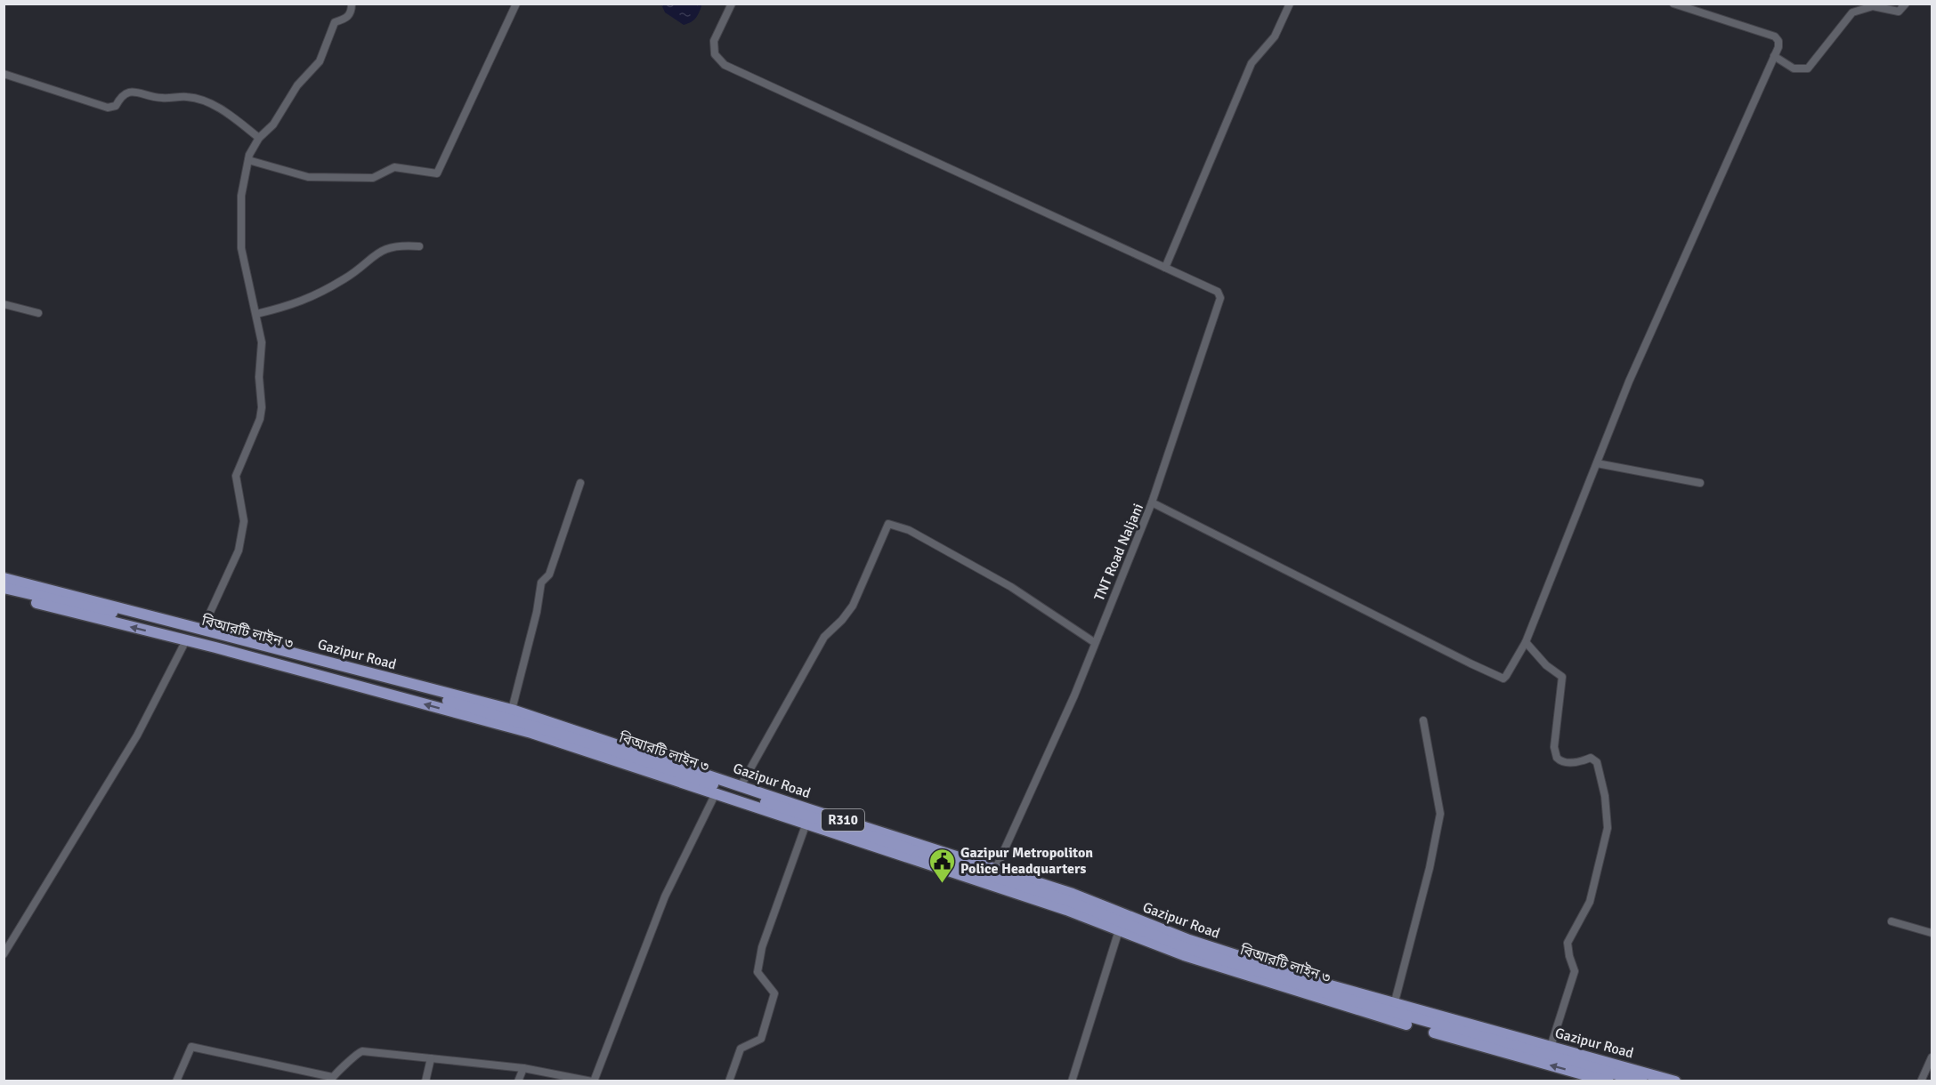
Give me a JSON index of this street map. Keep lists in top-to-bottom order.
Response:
{
  "streets": {
    "main road": ["বিআরটি লাইন ৩", "Gazipur Road", "R310"],
    "street": ["TNT Road Naljani"]
  },
  "crossings": [
    ["TNT Road Naljani", "Gazipur Road"]
  ],
  "places": {
    "public building": ["Gazipur Metropoliton Police Headquarters"]
  }
}
